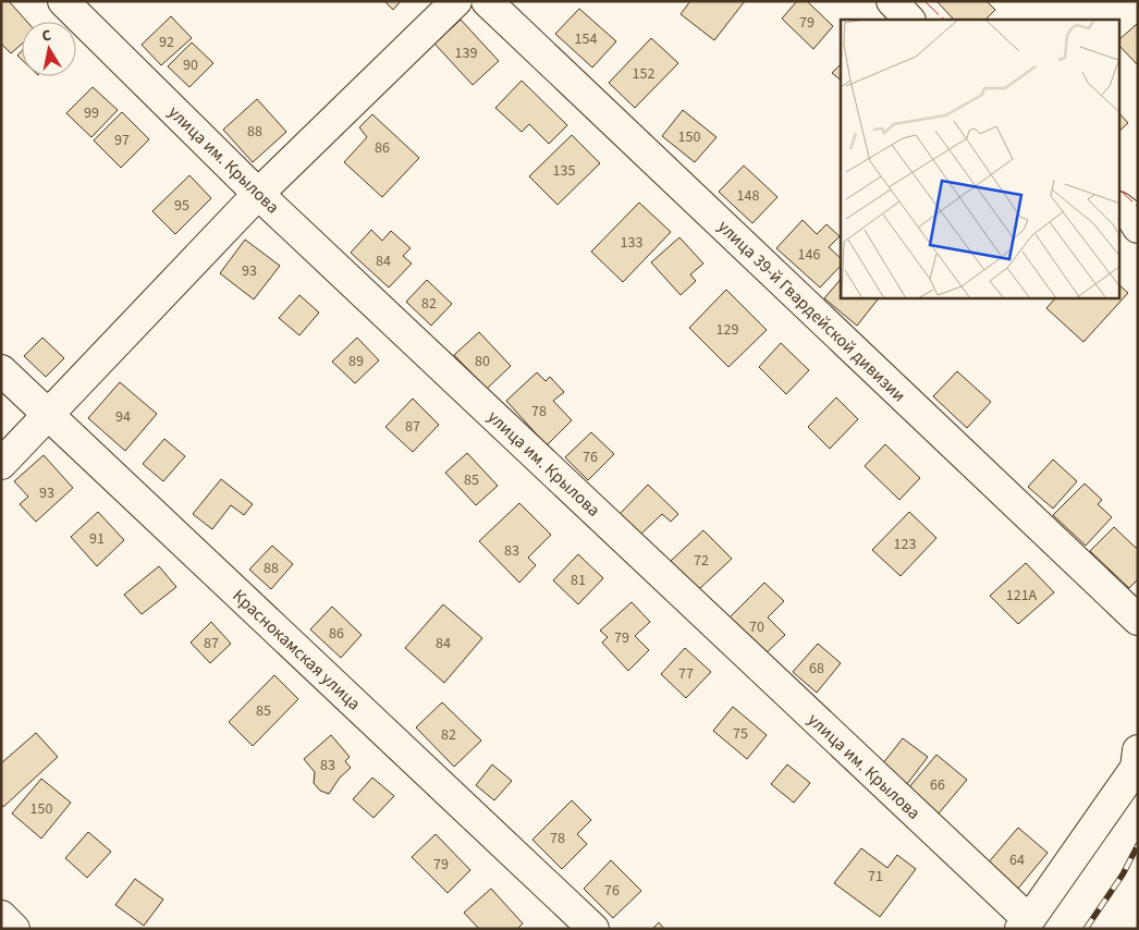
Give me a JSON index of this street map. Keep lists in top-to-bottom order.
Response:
{
  "streets": {
    "street": ["улица им. Крылова", "улица 39-й Гвардейской дивизии", "Краснокамская улица"]
  },
  "house_numbers": [
    "79",
    "154",
    "92",
    "139",
    "90",
    "152",
    "99",
    "88",
    "150",
    "97",
    "86",
    "135",
    "148",
    "95",
    "133",
    "146",
    "84",
    "93",
    "82",
    "129",
    "89",
    "80",
    "78",
    "94",
    "87",
    "76",
    "85",
    "93",
    "91",
    "123",
    "83",
    "72",
    "88",
    "81",
    "121А",
    "70",
    "86",
    "79",
    "87",
    "84",
    "68",
    "77",
    "85",
    "75",
    "82",
    "83",
    "66",
    "150",
    "78",
    "64",
    "79",
    "71",
    "76"
  ],
  "north": "top"
}
